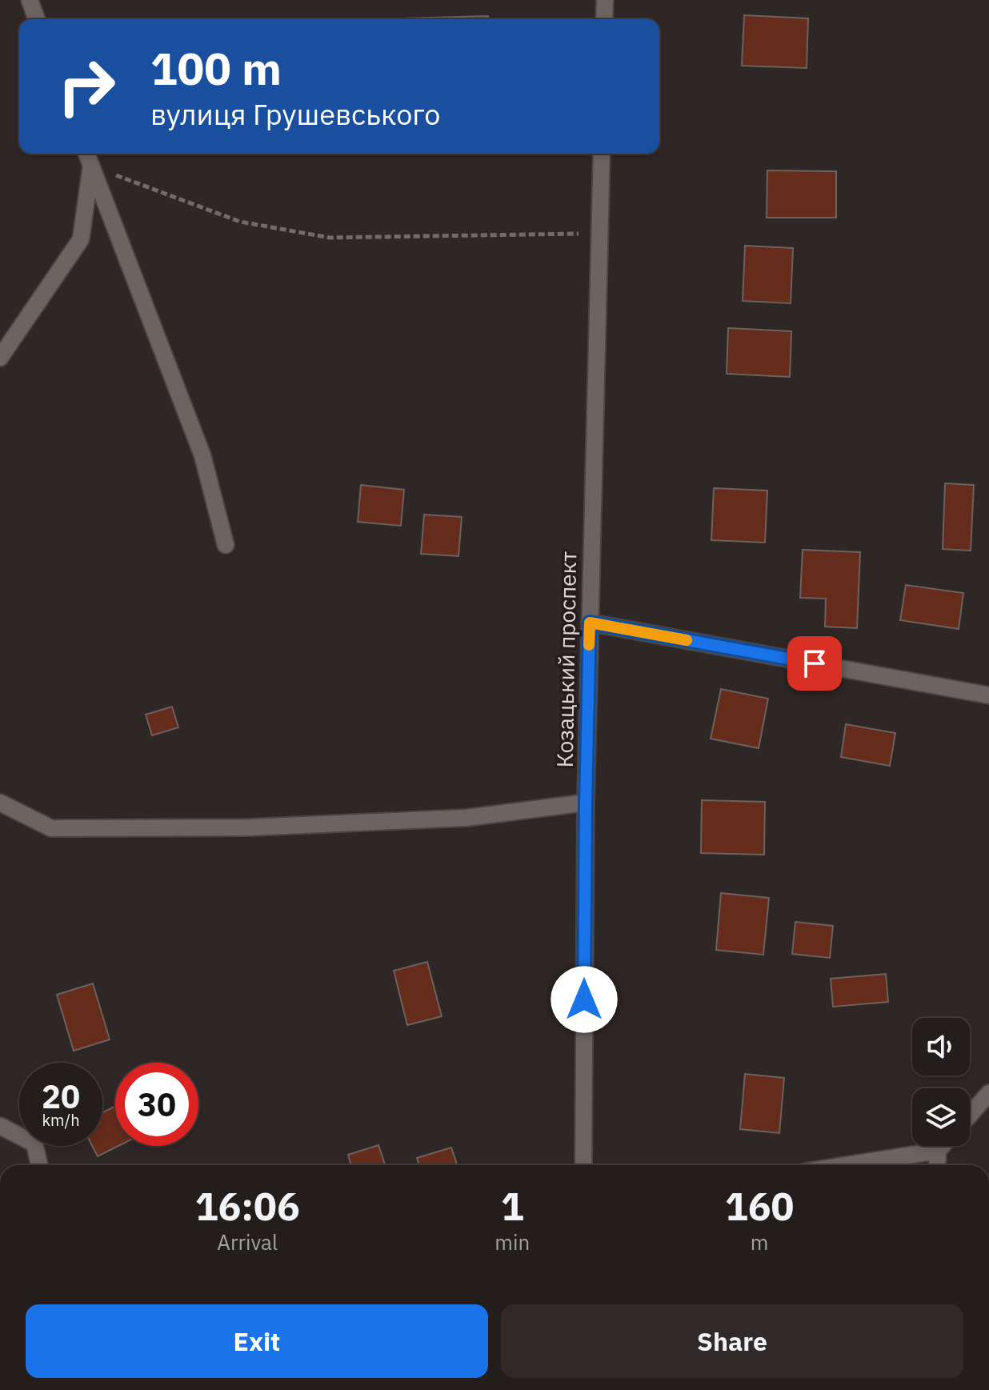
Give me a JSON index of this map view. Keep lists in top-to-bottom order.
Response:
{
  "streets": {
    "street": ["Козацький проспект"]
  },
  "page": {
    "turn": ["100 m", "вулиця Грушевського"],
    "speed": "20 km/h",
    "limit": "30",
    "eta": [
      "16:06",
      "Arrival",
      "1",
      "min",
      "160",
      "m"
    ],
    "buttons": ["Exit", "Share"]
  }
}
